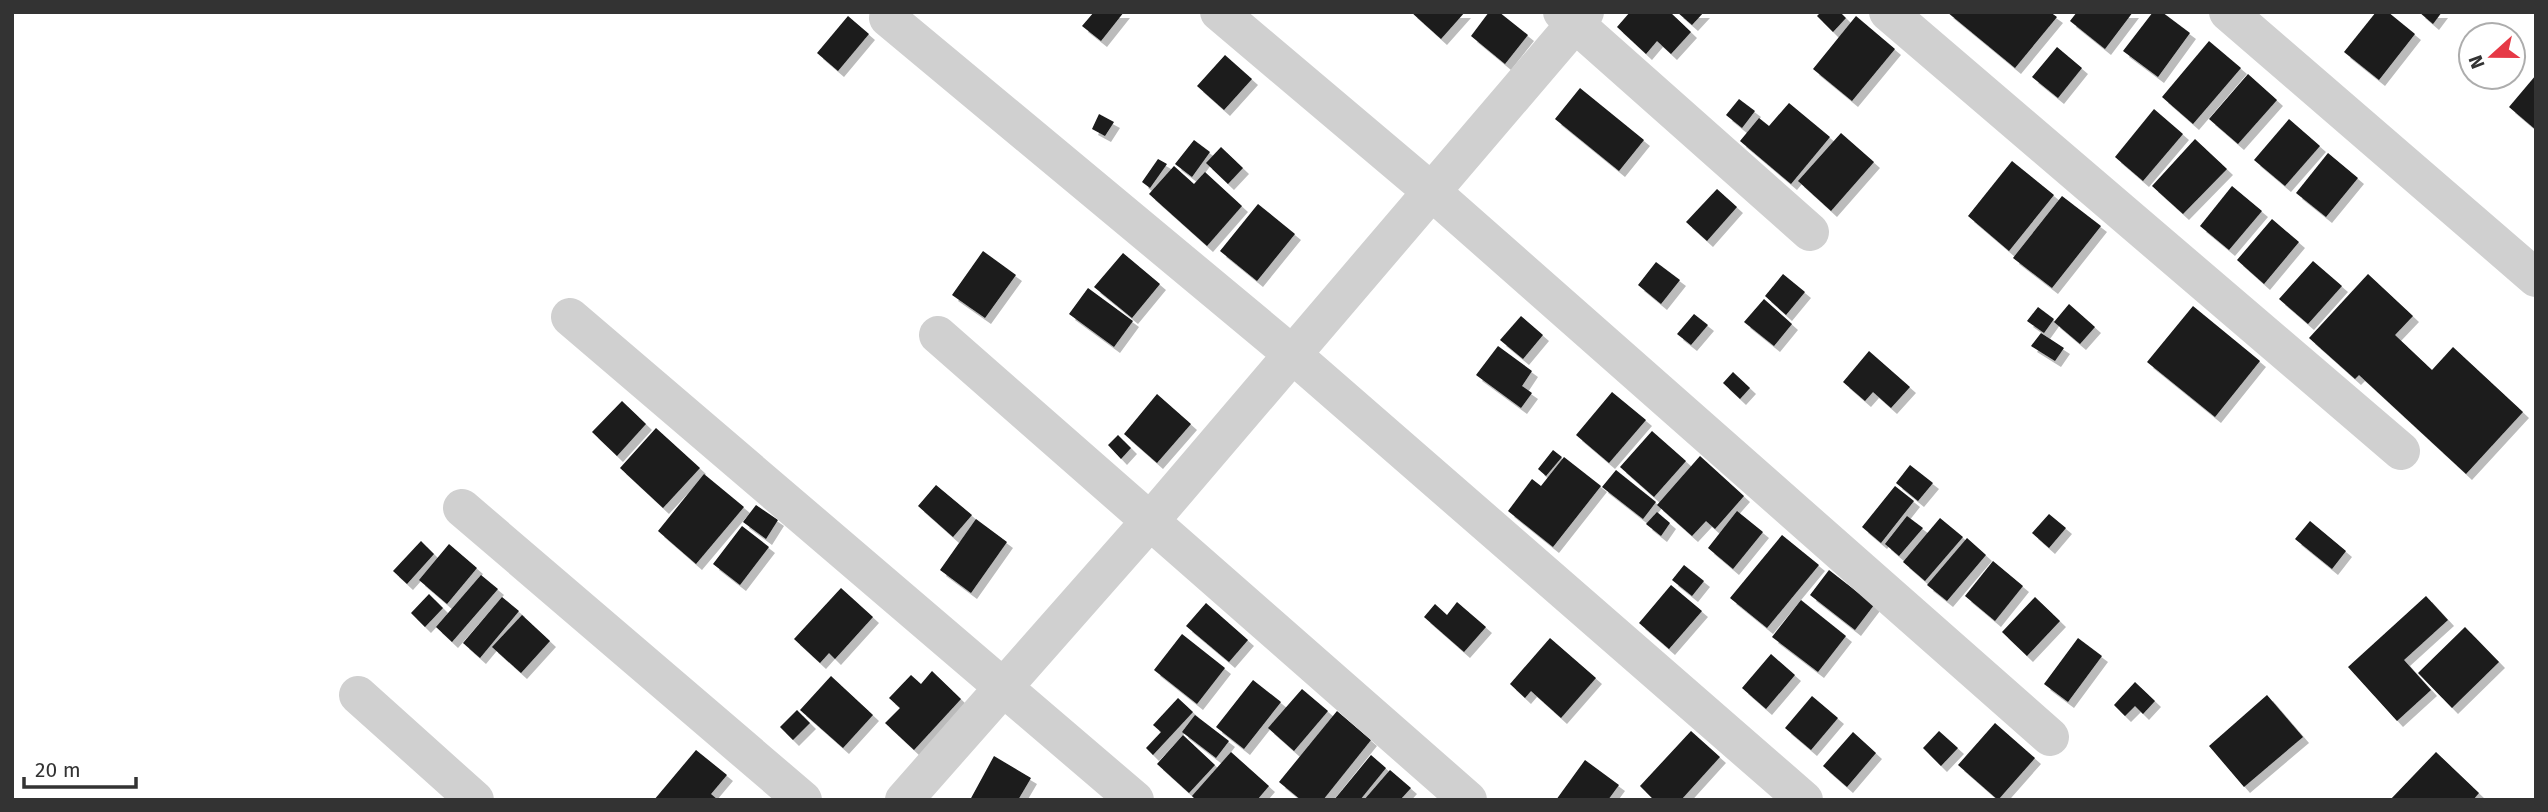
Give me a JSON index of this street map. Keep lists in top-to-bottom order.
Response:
{
  "scale_bar": "20 m",
  "north": "left"
}
